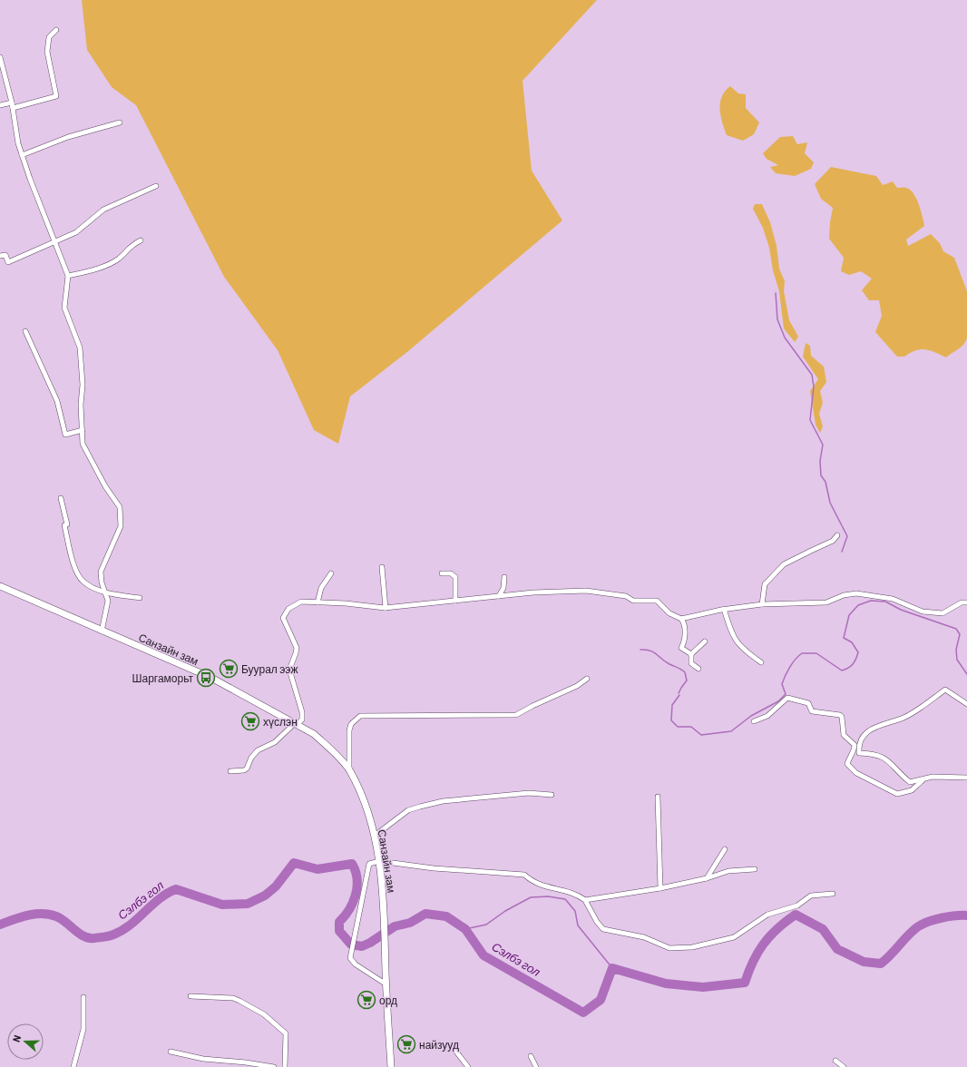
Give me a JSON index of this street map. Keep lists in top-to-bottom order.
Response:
{
  "streets": {
    "main road": ["Санзайн зам"]
  },
  "water": ["Сэлбэ гол"],
  "places": {
    "supermarket": [
      "Буурал ээж",
      "хүслэн",
      "орд",
      "найзууд"
    ],
    "bus stop": ["Шаргаморьт"]
  },
  "north": "left"
}
